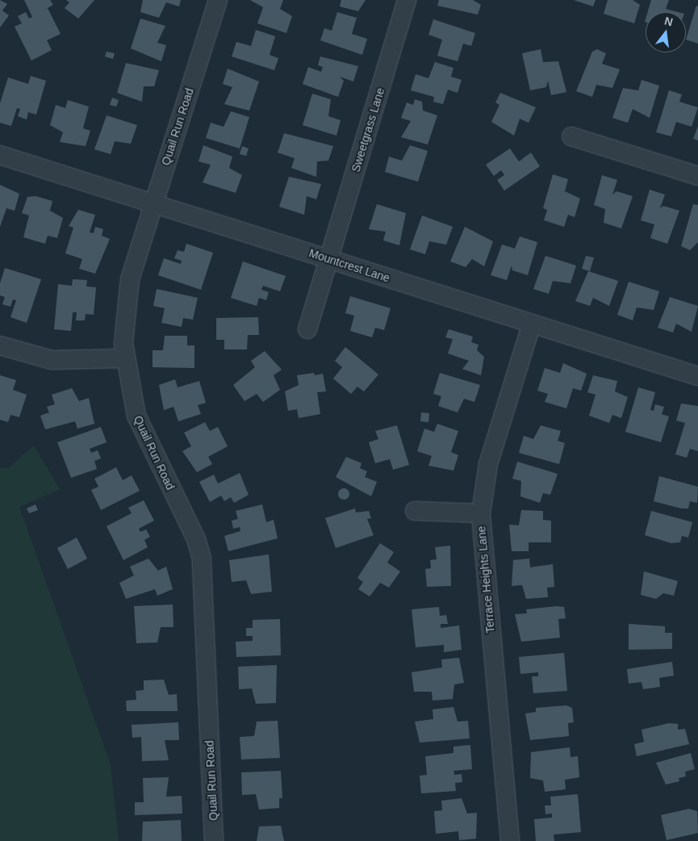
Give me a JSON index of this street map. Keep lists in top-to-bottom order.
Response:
{
  "streets": {
    "street": [
      "Quail Run Road",
      "Sweetgrass Lane",
      "Mountcrest Lane",
      "Terrace Heights Lane"
    ]
  },
  "crossings": [
    ["Quail Run Road", "Mountcrest Lane"],
    ["Sweetgrass Lane", "Mountcrest Lane"],
    ["Mountcrest Lane", "Terrace Heights Lane"]
  ],
  "north": "top"
}
